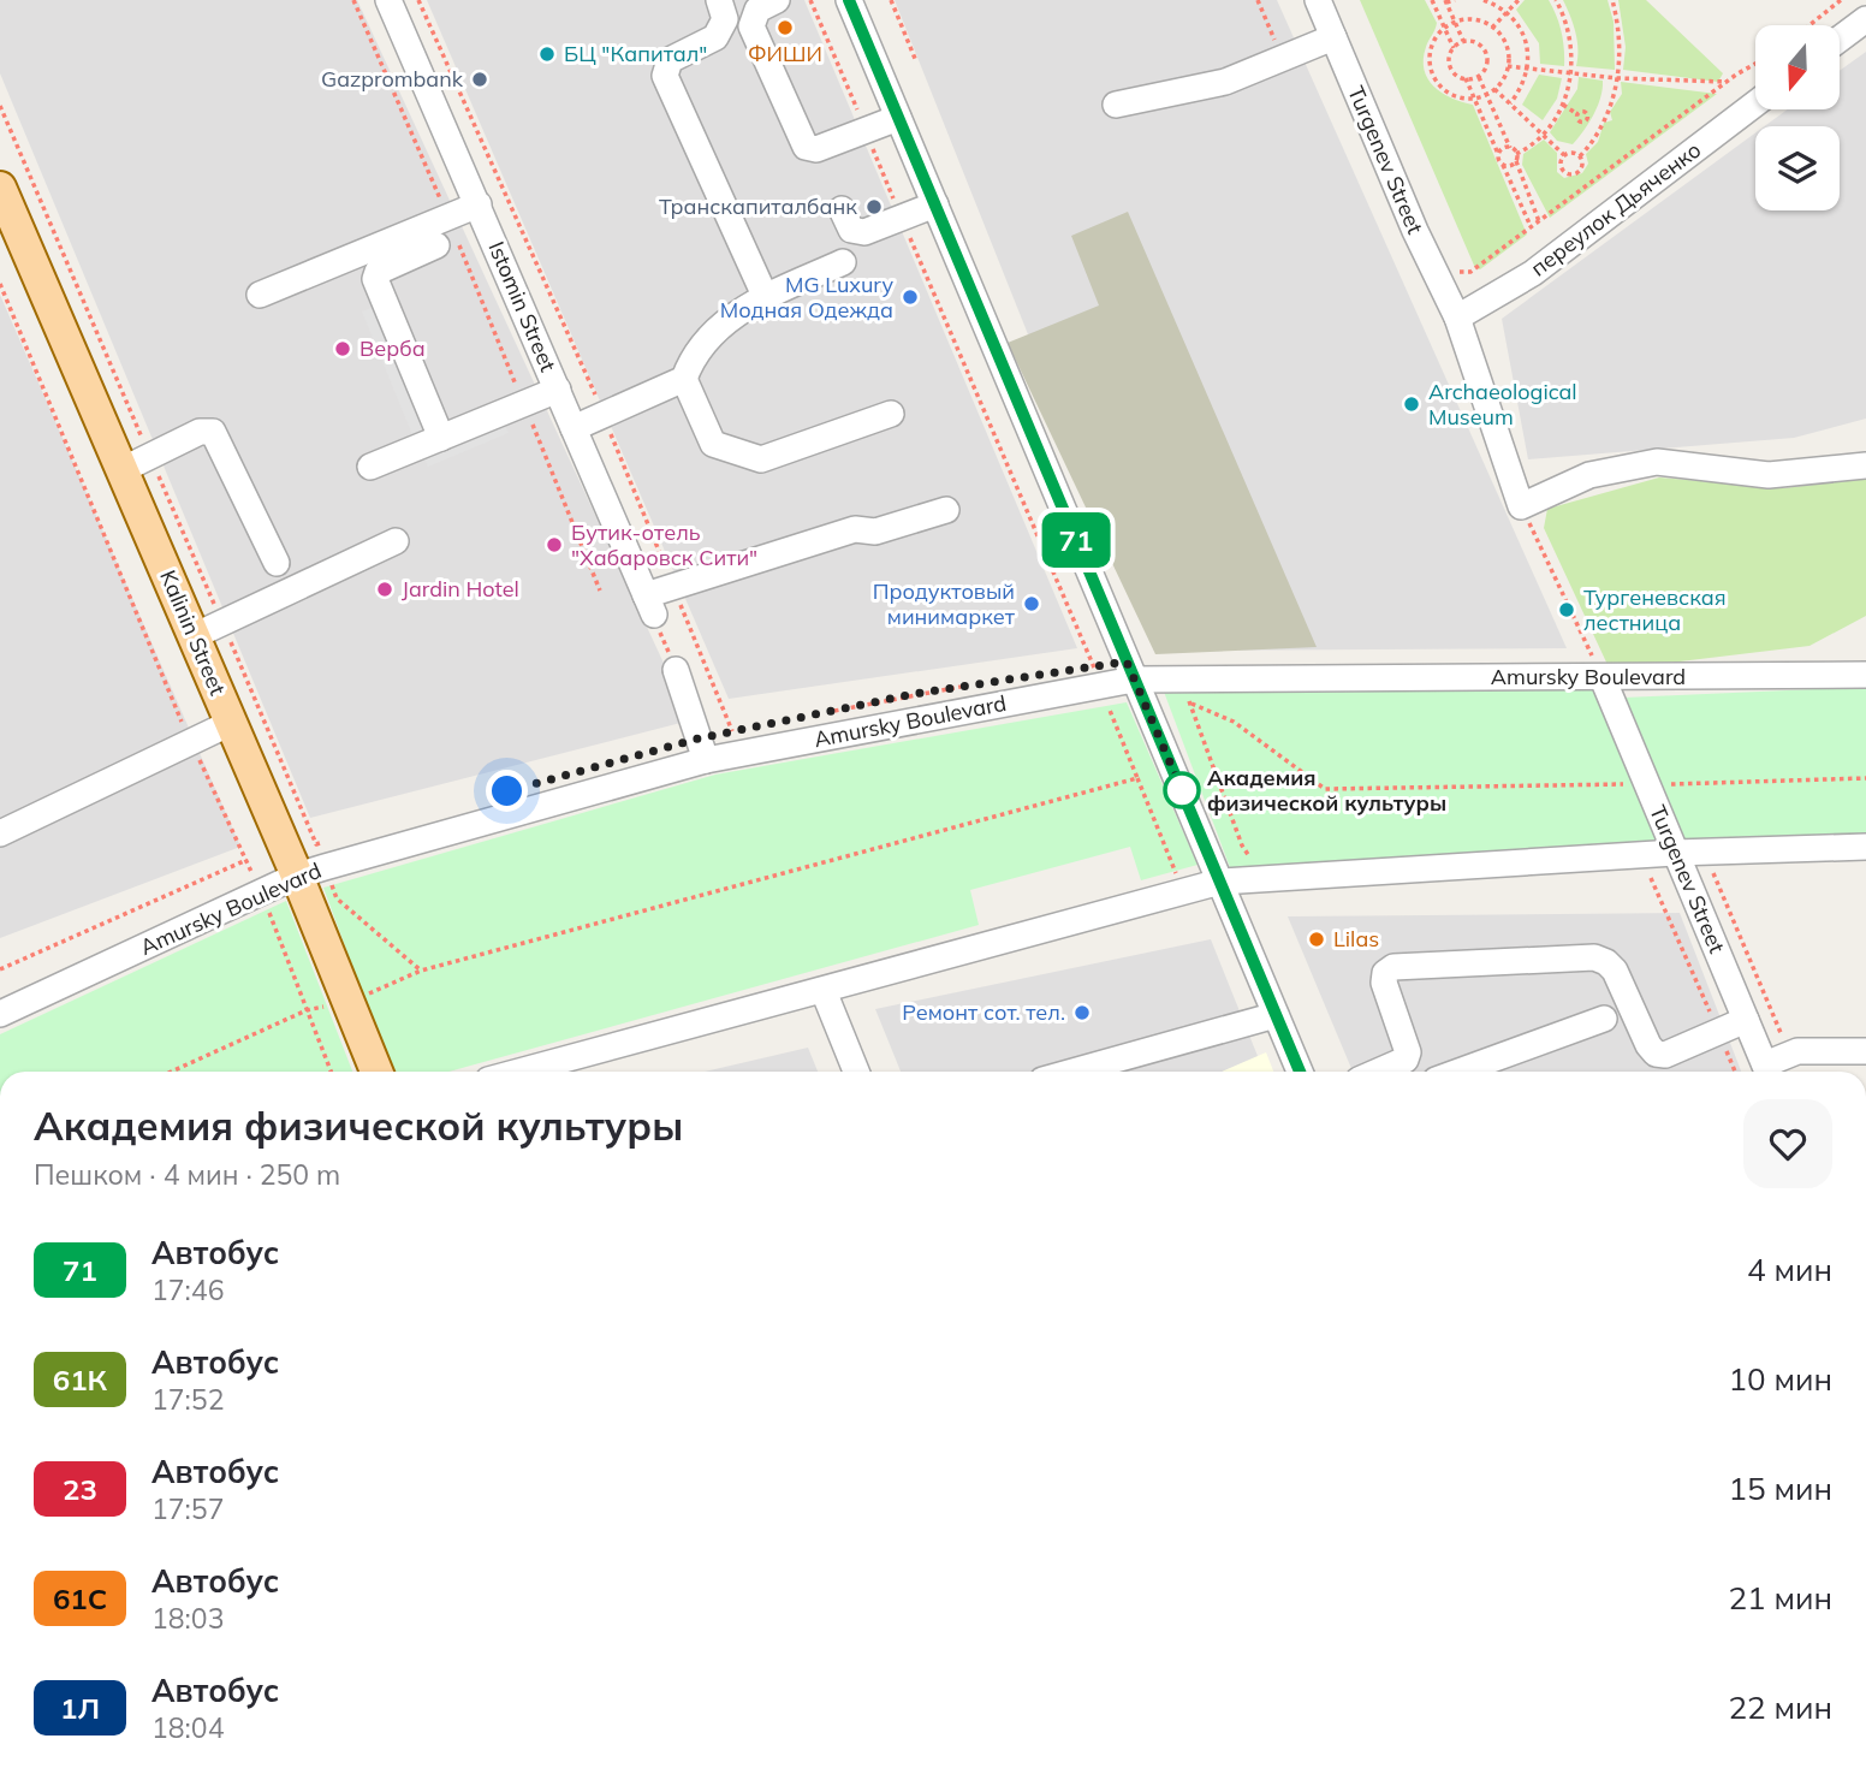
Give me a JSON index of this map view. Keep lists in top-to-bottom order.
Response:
{
  "streets": {
    "main road": ["Kalinin Street"],
    "street": [
      "Turgenev Street",
      "переулок Дьяченко",
      "Istomin Street",
      "Amursky Boulevard"
    ]
  },
  "crossings": [
    ["Turgenev Street", "переулок Дьяченко"],
    ["Turgenev Street", "Amursky Boulevard"],
    ["Kalinin Street", "Amursky Boulevard"]
  ],
  "places": [
    "ФИШИ",
    "БЦ \"Капитал\"",
    "Gazprombank",
    "Транскапиталбанк",
    "MG Luxury Модная Одежда",
    "Верба",
    "Archaeological Museum",
    "Бутик-отель \"Хабаровск Сити\"",
    "Jardin Hotel",
    "Продуктовый минимаркет",
    "Тургеневская лестница",
    "Академия физической культуры",
    "Lilas",
    "Ремонт сот. тел."
  ],
  "lines": ["bus line 71"],
  "north": "bottom",
  "page": {
    "on_map": "71",
    "heading": ["Академия физической культуры", "Пешком · 4 мин · 250 m"],
    "list": [
      {
        "mark": "71",
        "name": "Автобус",
        "note": "17:46",
        "value": "4 мин"
      },
      {
        "mark": "61К",
        "name": "Автобус",
        "note": "17:52",
        "value": "10 мин"
      },
      {
        "mark": "23",
        "name": "Автобус",
        "note": "17:57",
        "value": "15 мин"
      },
      {
        "mark": "61С",
        "name": "Автобус",
        "note": "18:03",
        "value": "21 мин"
      },
      {
        "mark": "1Л",
        "name": "Автобус",
        "note": "18:04",
        "value": "22 мин"
      }
    ]
  }
}
